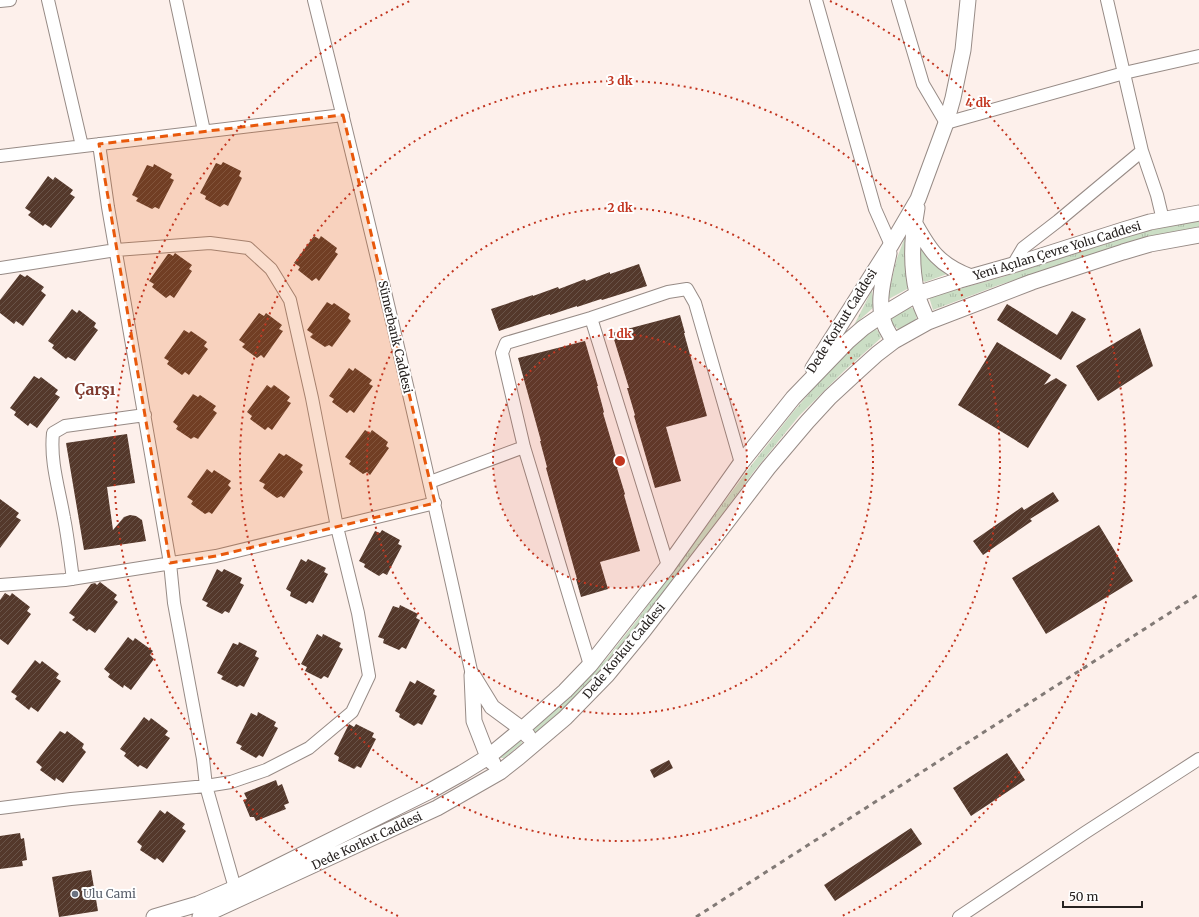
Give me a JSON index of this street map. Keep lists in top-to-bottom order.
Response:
{
  "streets": {
    "main road": ["Yeni Açılan Çevre Yolu Caddesi", "Dede Korkut Caddesi"],
    "street": ["Sümerbank Caddesi"]
  },
  "crossings": [
    ["Yeni Açılan Çevre Yolu Caddesi", "Dede Korkut Caddesi"]
  ],
  "districts": ["Çarşı"],
  "places": ["Ulu Cami"],
  "scale_bar": "50 m",
  "rings": [
    "3 dk",
    "4 dk",
    "2 dk",
    "1 dk"
  ]
}
